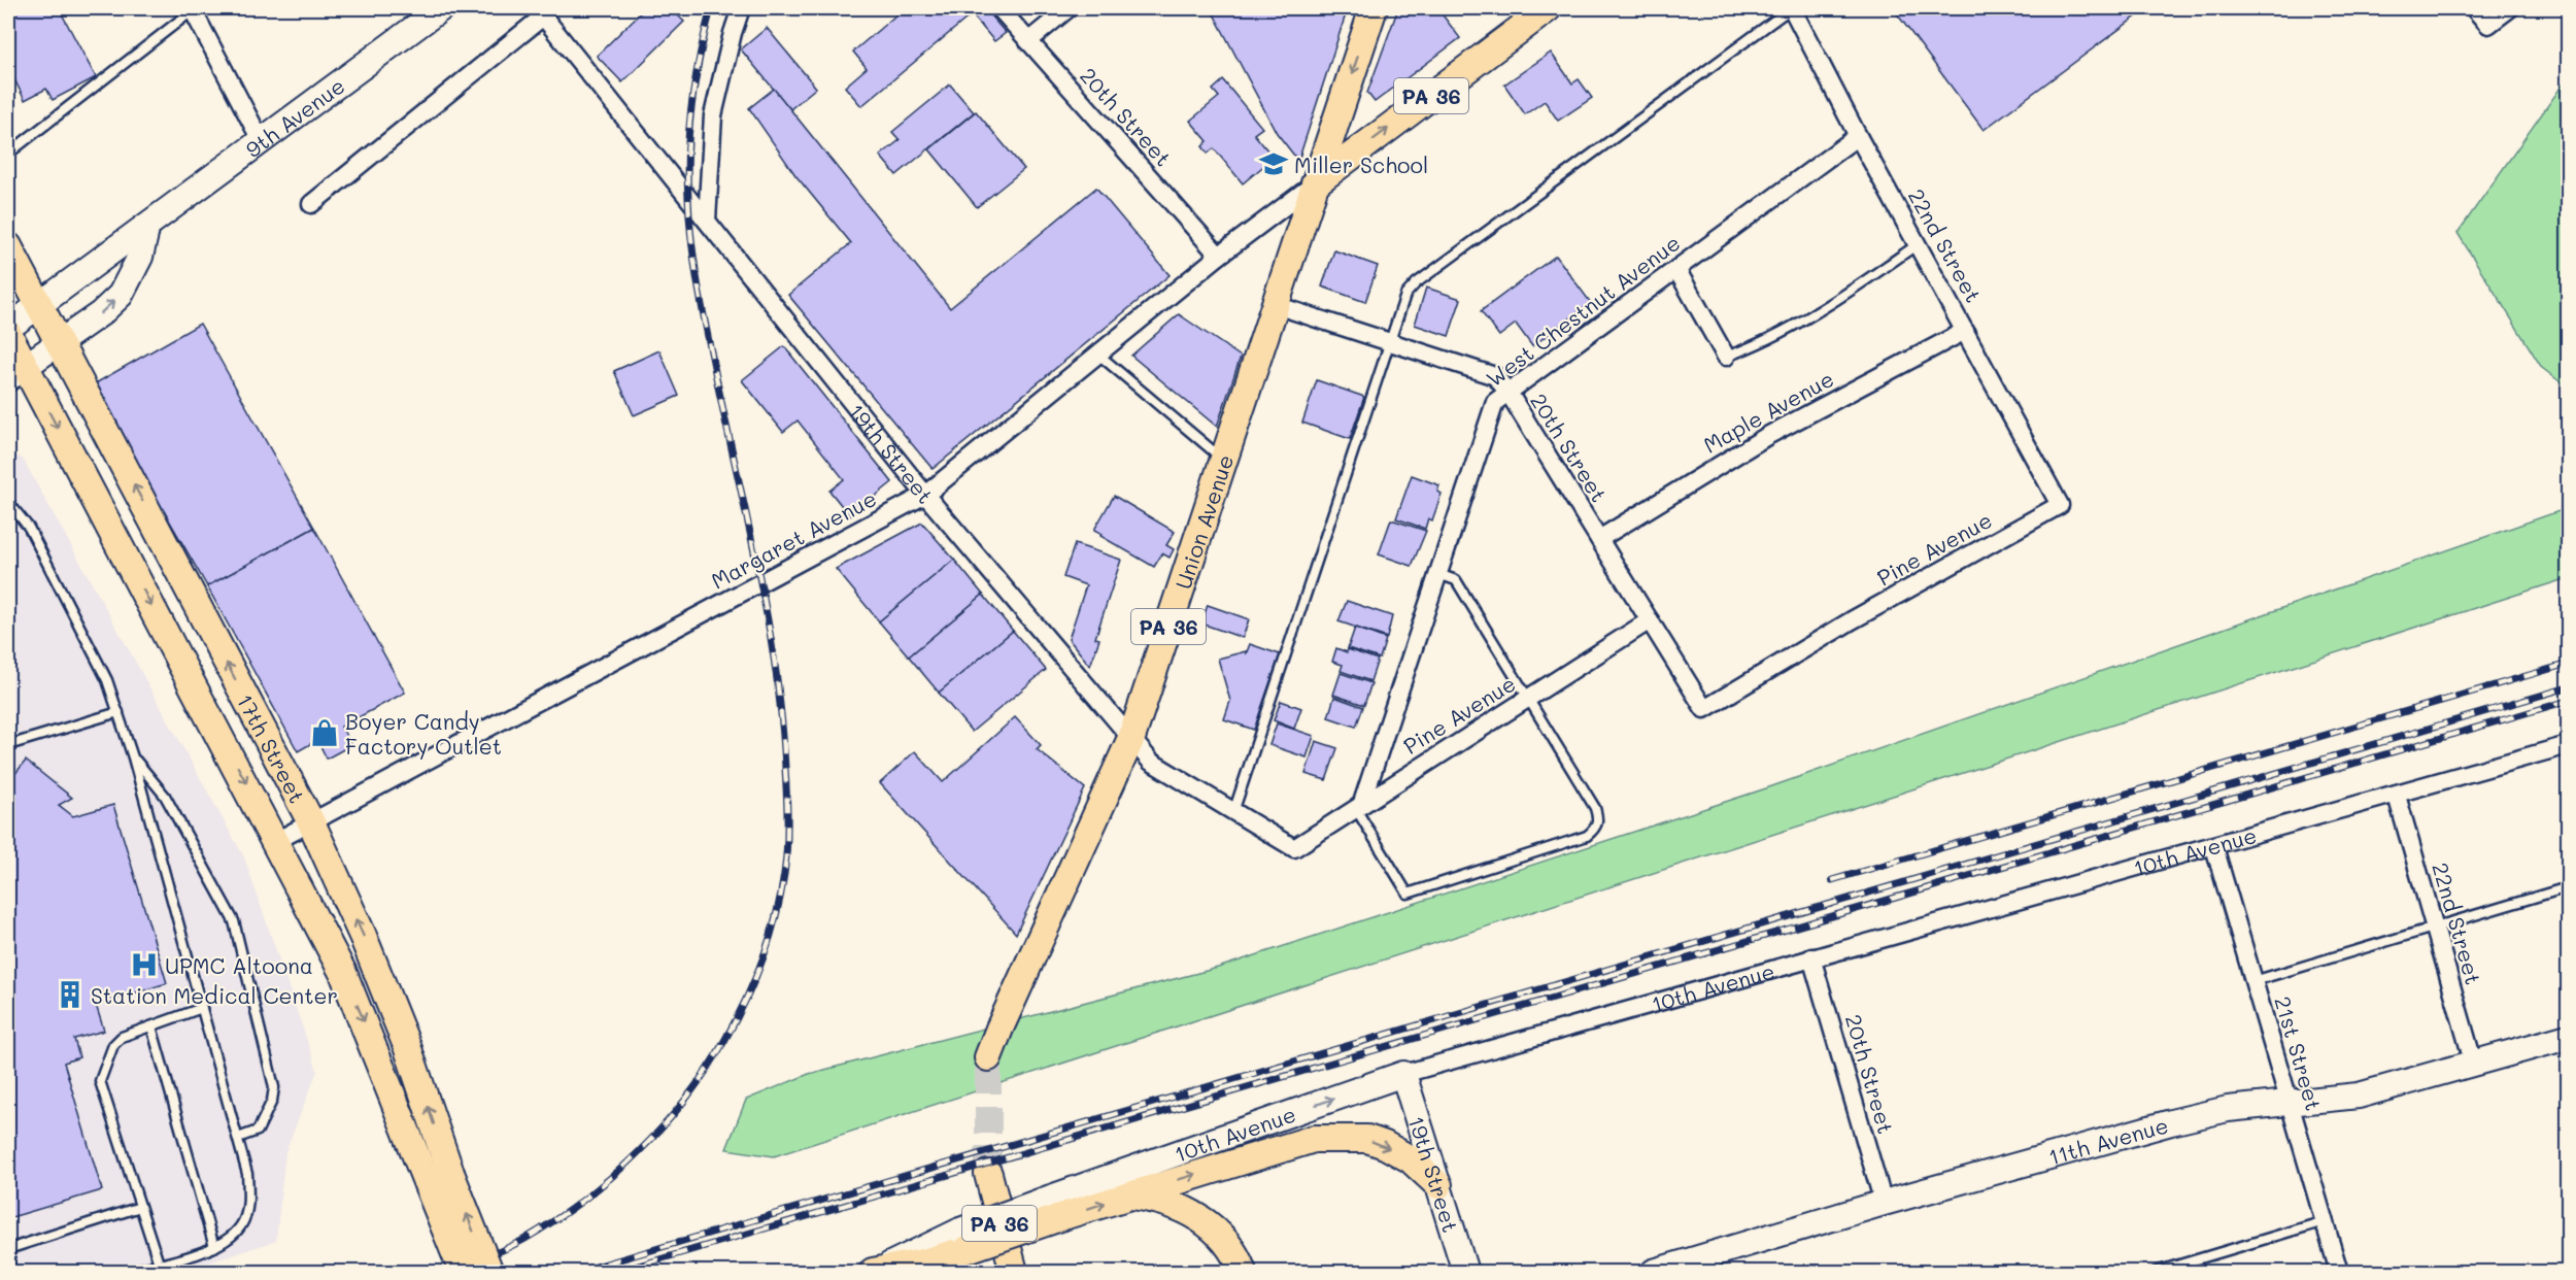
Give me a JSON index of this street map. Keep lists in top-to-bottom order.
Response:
{
  "streets": {
    "main road": ["PA 36", "Union Avenue", "17th Street"],
    "street": [
      "9th Avenue",
      "20th Street",
      "22nd Street",
      "West Chestnut Avenue",
      "Maple Avenue",
      "19th Street",
      "Margaret Avenue",
      "Pine Avenue",
      "10th Avenue",
      "21st Street",
      "11th Avenue"
    ]
  },
  "crossings": [
    ["PA 36", "Union Avenue"],
    ["PA 36", "Margaret Avenue"],
    ["9th Avenue", "17th Street"],
    ["20th Street", "West Chestnut Avenue"],
    ["20th Street", "Maple Avenue"],
    ["20th Street", "Union Avenue"],
    ["20th Street", "Margaret Avenue"],
    ["20th Street", "Pine Avenue"],
    ["20th Street", "10th Avenue"],
    ["20th Street", "11th Avenue"],
    ["22nd Street", "West Chestnut Avenue"],
    ["22nd Street", "Maple Avenue"],
    ["22nd Street", "Pine Avenue"],
    ["22nd Street", "10th Avenue"],
    ["22nd Street", "11th Avenue"],
    ["West Chestnut Avenue", "Pine Avenue"],
    ["19th Street", "Union Avenue"],
    ["19th Street", "Margaret Avenue"],
    ["19th Street", "Pine Avenue"],
    ["19th Street", "10th Avenue"],
    ["Union Avenue", "Margaret Avenue"],
    ["Margaret Avenue", "17th Street"],
    ["10th Avenue", "21st Street"],
    ["21st Street", "11th Avenue"]
  ],
  "places": {
    "school or university": ["Miller School"],
    "shop": ["Boyer Candy Factory Outlet"],
    "hospital": ["UPMC Altoona"],
    "building": ["Station Medical Center"]
  }
}
